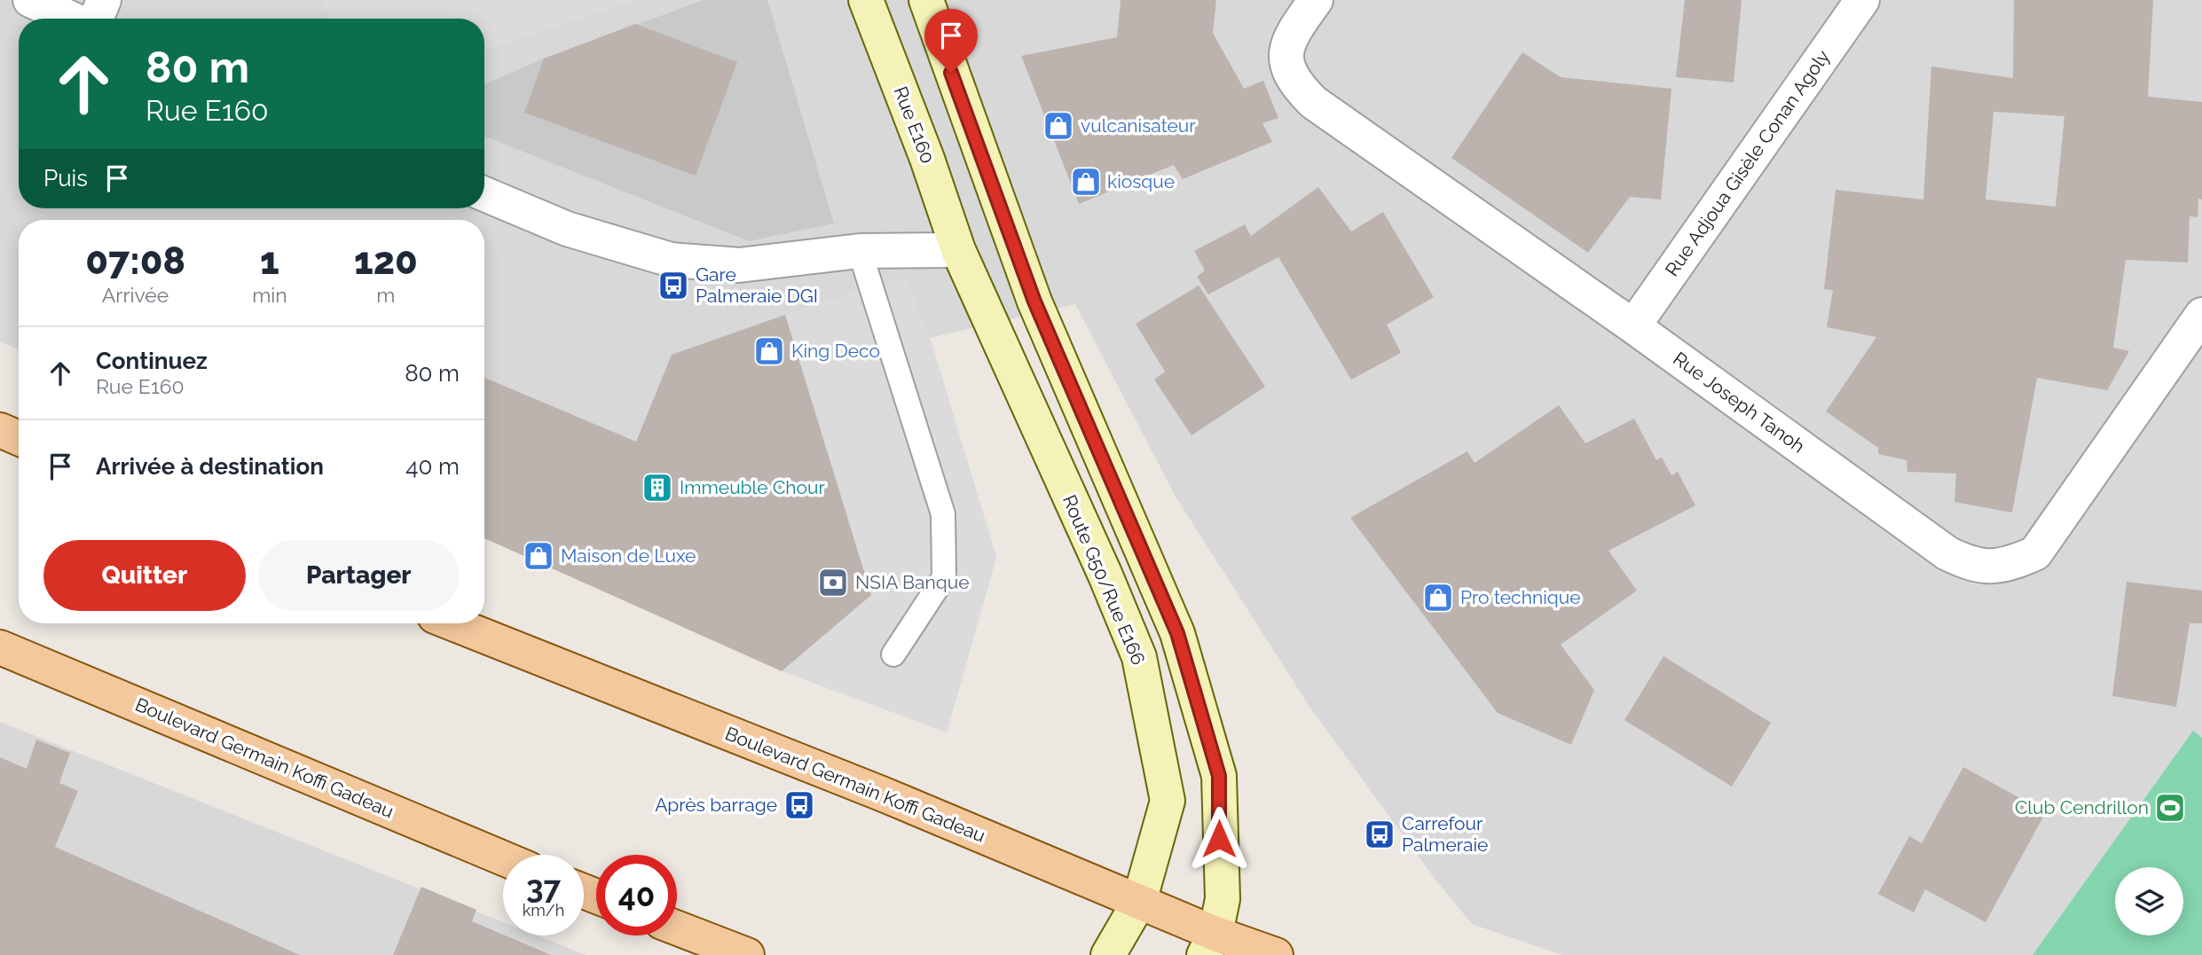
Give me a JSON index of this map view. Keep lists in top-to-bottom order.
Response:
{
  "streets": {
    "main road": ["Boulevard Germain Koffi Gadeau"],
    "street": [
      "Rue E160",
      "Rue Adjoua Gisèle Conan Agoly",
      "Rue Joseph Tanoh",
      "Route G50/Rue E166"
    ]
  },
  "crossings": [
    ["Rue E160", "Route G50/Rue E166"],
    ["Rue Adjoua Gisèle Conan Agoly", "Rue Joseph Tanoh"],
    ["Route G50/Rue E166", "Boulevard Germain Koffi Gadeau"]
  ],
  "places": {
    "shop": [
      "vulcanisateur",
      "kiosque",
      "King Deco",
      "Maison de Luxe",
      "Pro technique"
    ],
    "bus stop": ["Gare Palmeraie DGI", "Après barrage", "Carrefour Palmeraie"],
    "building": ["Immeuble Chour"],
    "bank": ["NSIA Banque"],
    "sports": ["Club Cendrillon"]
  },
  "page": {
    "turn": ["80 m", "Rue E160"],
    "then": "Puis",
    "eta": [
      "07:08",
      "Arrivée",
      "1",
      "min",
      "120",
      "m"
    ],
    "list": [
      {
        "name": "Continuez",
        "note": "Rue E160",
        "value": "80 m"
      },
      {
        "name": "Arrivée à destination",
        "value": "40 m"
      }
    ],
    "buttons": ["Quitter", "Partager"],
    "speed": "37 km/h",
    "limit": "40"
  }
}
